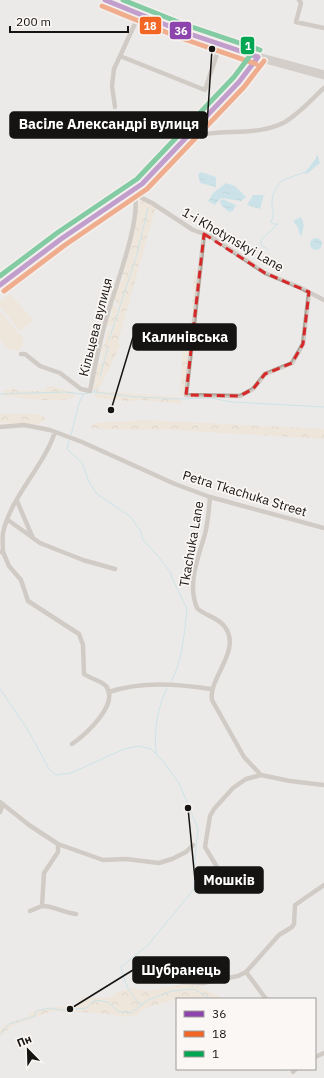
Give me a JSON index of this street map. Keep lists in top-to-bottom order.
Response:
{
  "streets": {
    "street": [
      "1-i Khotynskyi Lane",
      "Кільцева вулиця",
      "Petra Tkachuka Street",
      "Tkachuka Lane"
    ]
  },
  "crossings": [
    ["1-i Khotynskyi Lane", "Кільцева вулиця"],
    ["Petra Tkachuka Street", "Tkachuka Lane"]
  ],
  "places": [
    "Васіле Александрі вулиця",
    "Калинівська",
    "Мошків",
    "Шубранець"
  ],
  "lines": ["transit line 36", "transit line 1", "transit line 18"],
  "legend": ["36", "18", "1"],
  "scale_bar": "200 m",
  "north": "top left"
}
